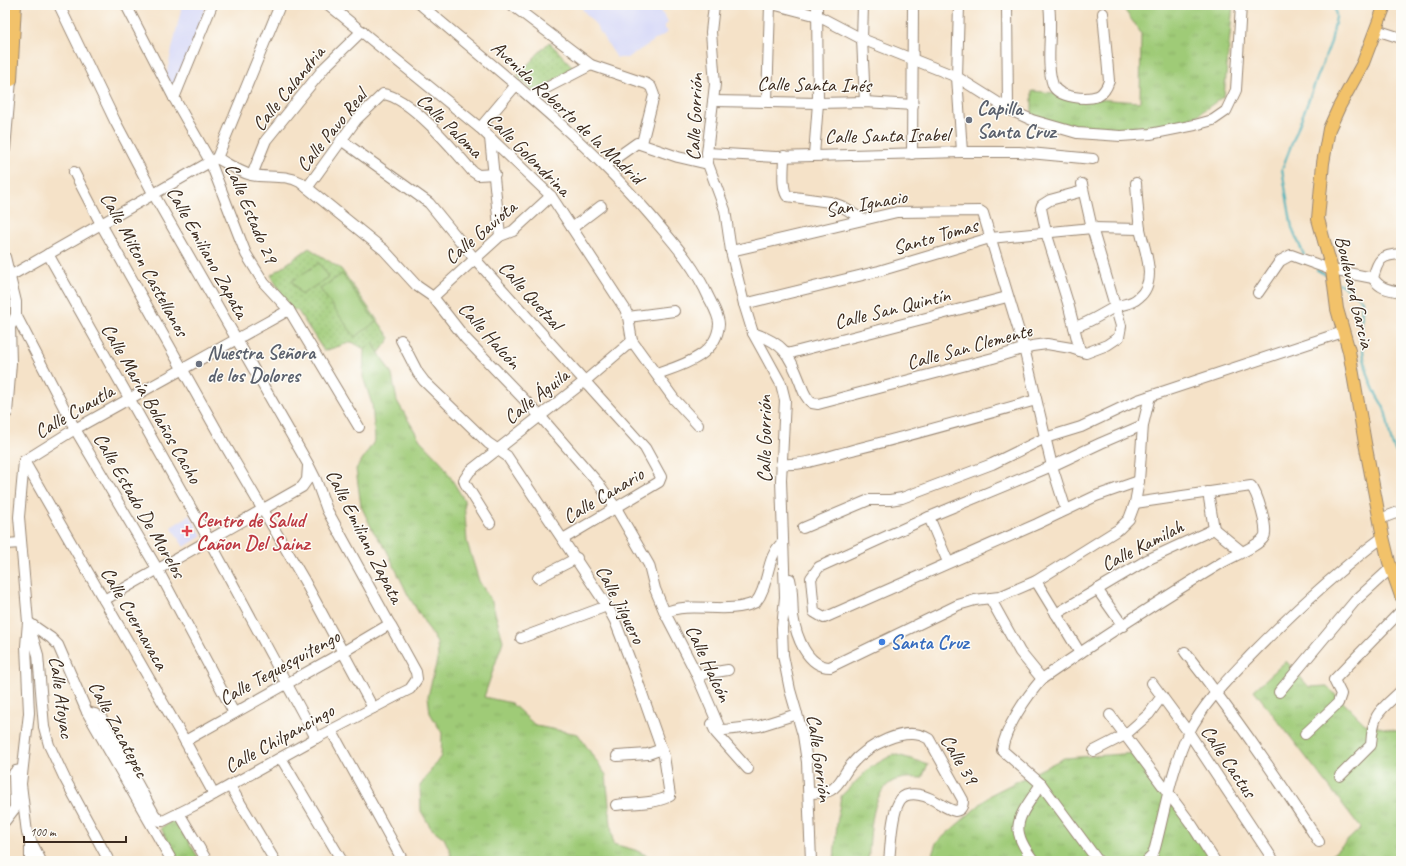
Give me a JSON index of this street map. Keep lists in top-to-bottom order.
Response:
{
  "streets": {
    "main road": ["Boulevard Garcia"],
    "street": [
      "Calle Santa Inés",
      "Calle Calandria",
      "Avenida Roberto de la Madrid",
      "Calle Gorrión",
      "Calle Paloma",
      "Calle Pavo Real",
      "Calle Santa Isabel",
      "Calle Golondrina",
      "San Ignacio",
      "Calle Estado 29",
      "Calle Gaviota",
      "Santo Tomas",
      "Calle Emiliano Zapata",
      "Calle Milton Castellanos",
      "Calle Quetzal",
      "Calle San Quintín",
      "Calle Halcón",
      "Calle San Clemente",
      "Calle Águila",
      "Calle María Bolaños Cacho",
      "Calle Cuautla",
      "Calle Canario",
      "Calle Estado De Morelos",
      "Calle Kamilah",
      "Calle Jilguero",
      "Calle Cuernavaca",
      "Calle Tequesquitengo",
      "Calle Atoyac",
      "Calle Zacatepec",
      "Calle Chilpancingo",
      "Calle 39",
      "Calle Cactus"
    ]
  },
  "crossings": [
    ["Calle Santa Inés", "Calle Gorrión"],
    ["Calle Calandria", "Calle Golondrina"],
    ["Calle Calandria", "Calle Halcón"],
    ["Avenida Roberto de la Madrid", "Calle Golondrina"],
    ["Calle Gorrión", "Calle Santa Isabel"],
    ["Calle Gorrión", "San Ignacio"],
    ["Calle Gorrión", "Santo Tomas"],
    ["Calle Gorrión", "Calle Halcón"],
    ["Calle Gorrión", "Calle San Clemente"],
    ["Calle Gorrión", "Calle 39"],
    ["Calle Paloma", "Calle Pavo Real"],
    ["Calle Pavo Real", "Calle Quetzal"],
    ["Calle Pavo Real", "Calle Halcón"],
    ["Calle Golondrina", "Calle Gaviota"],
    ["Calle Golondrina", "Calle Águila"],
    ["San Ignacio", "Santo Tomas"],
    ["San Ignacio", "Calle San Quintín"],
    ["San Ignacio", "Calle San Clemente"],
    ["Calle Estado 29", "Calle Halcón"],
    ["Calle Estado 29", "Calle Cuautla"],
    ["Calle Gaviota", "Calle Quetzal"],
    ["Calle Gaviota", "Calle Halcón"],
    ["Santo Tomas", "Calle San Clemente"],
    ["Calle Emiliano Zapata", "Calle Cuautla"],
    ["Calle Emiliano Zapata", "Calle Tequesquitengo"],
    ["Calle Emiliano Zapata", "Calle Chilpancingo"],
    ["Calle Milton Castellanos", "Calle Cuautla"],
    ["Calle Milton Castellanos", "Calle Tequesquitengo"],
    ["Calle Milton Castellanos", "Calle Chilpancingo"],
    ["Calle Quetzal", "Calle Águila"],
    ["Calle Quetzal", "Calle Canario"],
    ["Calle San Quintín", "Calle San Clemente"],
    ["Calle Halcón", "Calle Águila"],
    ["Calle Halcón", "Calle Canario"],
    ["Calle Águila", "Calle Jilguero"],
    ["Calle María Bolaños Cacho", "Calle Cuautla"],
    ["Calle María Bolaños Cacho", "Calle Tequesquitengo"],
    ["Calle María Bolaños Cacho", "Calle Chilpancingo"],
    ["Calle Cuautla", "Calle Estado De Morelos"],
    ["Calle Cuautla", "Calle Cuernavaca"],
    ["Calle Canario", "Calle Jilguero"],
    ["Calle Estado De Morelos", "Calle Tequesquitengo"],
    ["Calle Cuernavaca", "Calle Tequesquitengo"],
    ["Calle Cuernavaca", "Calle Chilpancingo"],
    ["Calle Atoyac", "Calle Zacatepec"],
    ["Calle Zacatepec", "Calle Chilpancingo"]
  ],
  "places": {
    "other": ["Capilla Santa Cruz", "Nuestra Señora de los Dolores", "Santa Cruz"],
    "health": ["Centro de Salud Cañon Del Sainz"]
  },
  "scale_bar": "100 m"
}
